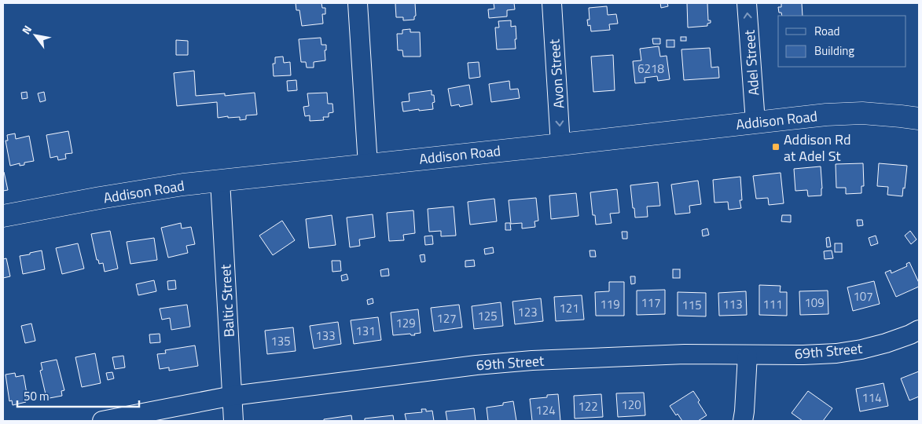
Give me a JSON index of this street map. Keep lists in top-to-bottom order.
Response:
{
  "streets": {
    "main road": ["Addison Road"],
    "street": [
      "Adel Street",
      "Avon Street",
      "Baltic Street",
      "69th Street"
    ]
  },
  "crossings": [
    ["Adel Street", "Addison Road"],
    ["Avon Street", "Addison Road"],
    ["Addison Road", "Baltic Street"],
    ["Baltic Street", "69th Street"]
  ],
  "one_way": ["Adel Street", "Avon Street"],
  "places": {
    "transit": ["Addison Rd at Adel St"]
  },
  "house_numbers": [
    "6218",
    "107",
    "117",
    "109",
    "119",
    "113",
    "111",
    "115",
    "121",
    "123",
    "125",
    "127",
    "129",
    "131",
    "133",
    "135",
    "114",
    "120",
    "122",
    "124"
  ],
  "legend": ["Road", "Building"],
  "scale_bar": "50 m",
  "north": "top left"
}
